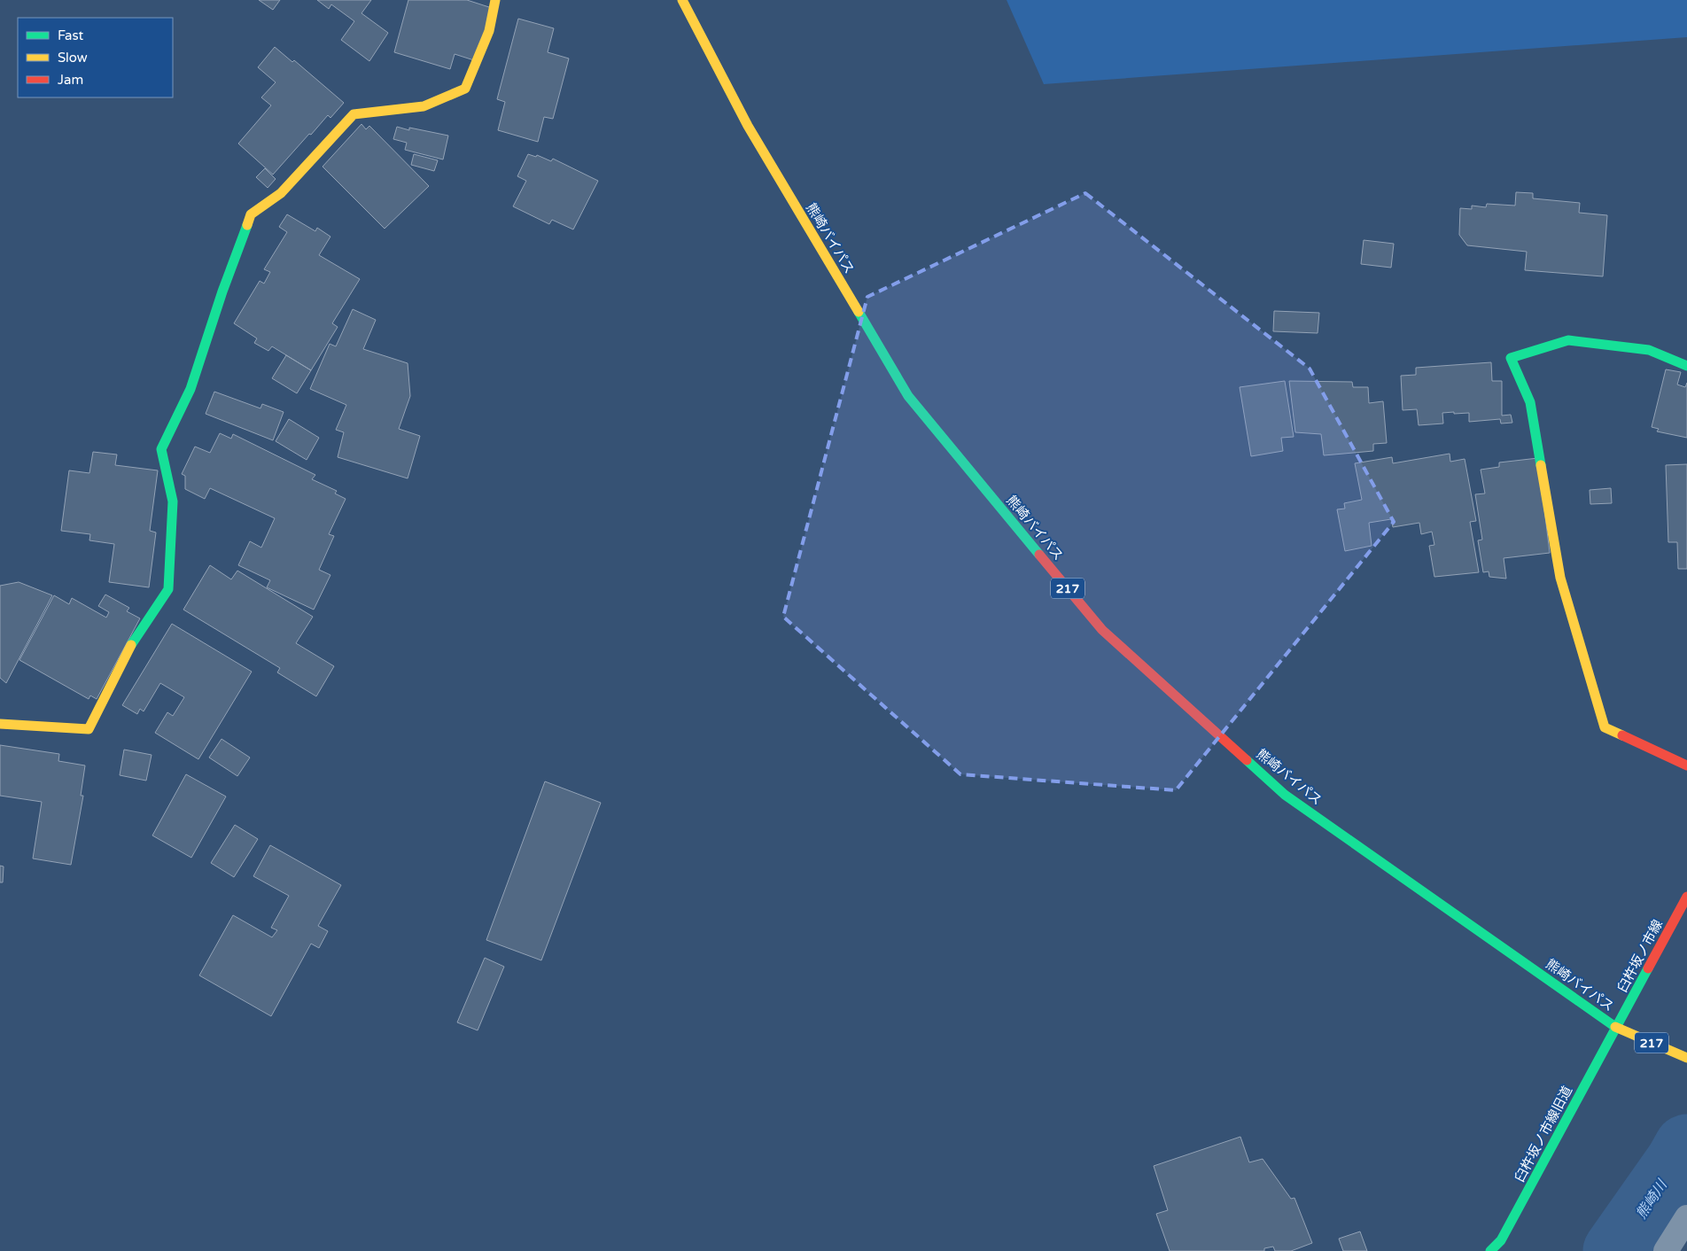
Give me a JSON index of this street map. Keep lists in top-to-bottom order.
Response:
{
  "streets": {
    "main road": [
      "熊崎バイパス",
      "217",
      "臼杵坂ノ市線",
      "臼杵坂ノ市線旧道"
    ]
  },
  "crossings": [
    ["熊崎バイパス", "217"],
    ["熊崎バイパス", "臼杵坂ノ市線"],
    ["熊崎バイパス", "臼杵坂ノ市線旧道"],
    ["217", "臼杵坂ノ市線"],
    ["217", "臼杵坂ノ市線旧道"],
    ["臼杵坂ノ市線", "臼杵坂ノ市線旧道"]
  ],
  "water": ["熊崎川"],
  "legend": ["Fast", "Slow", "Jam"]
}
